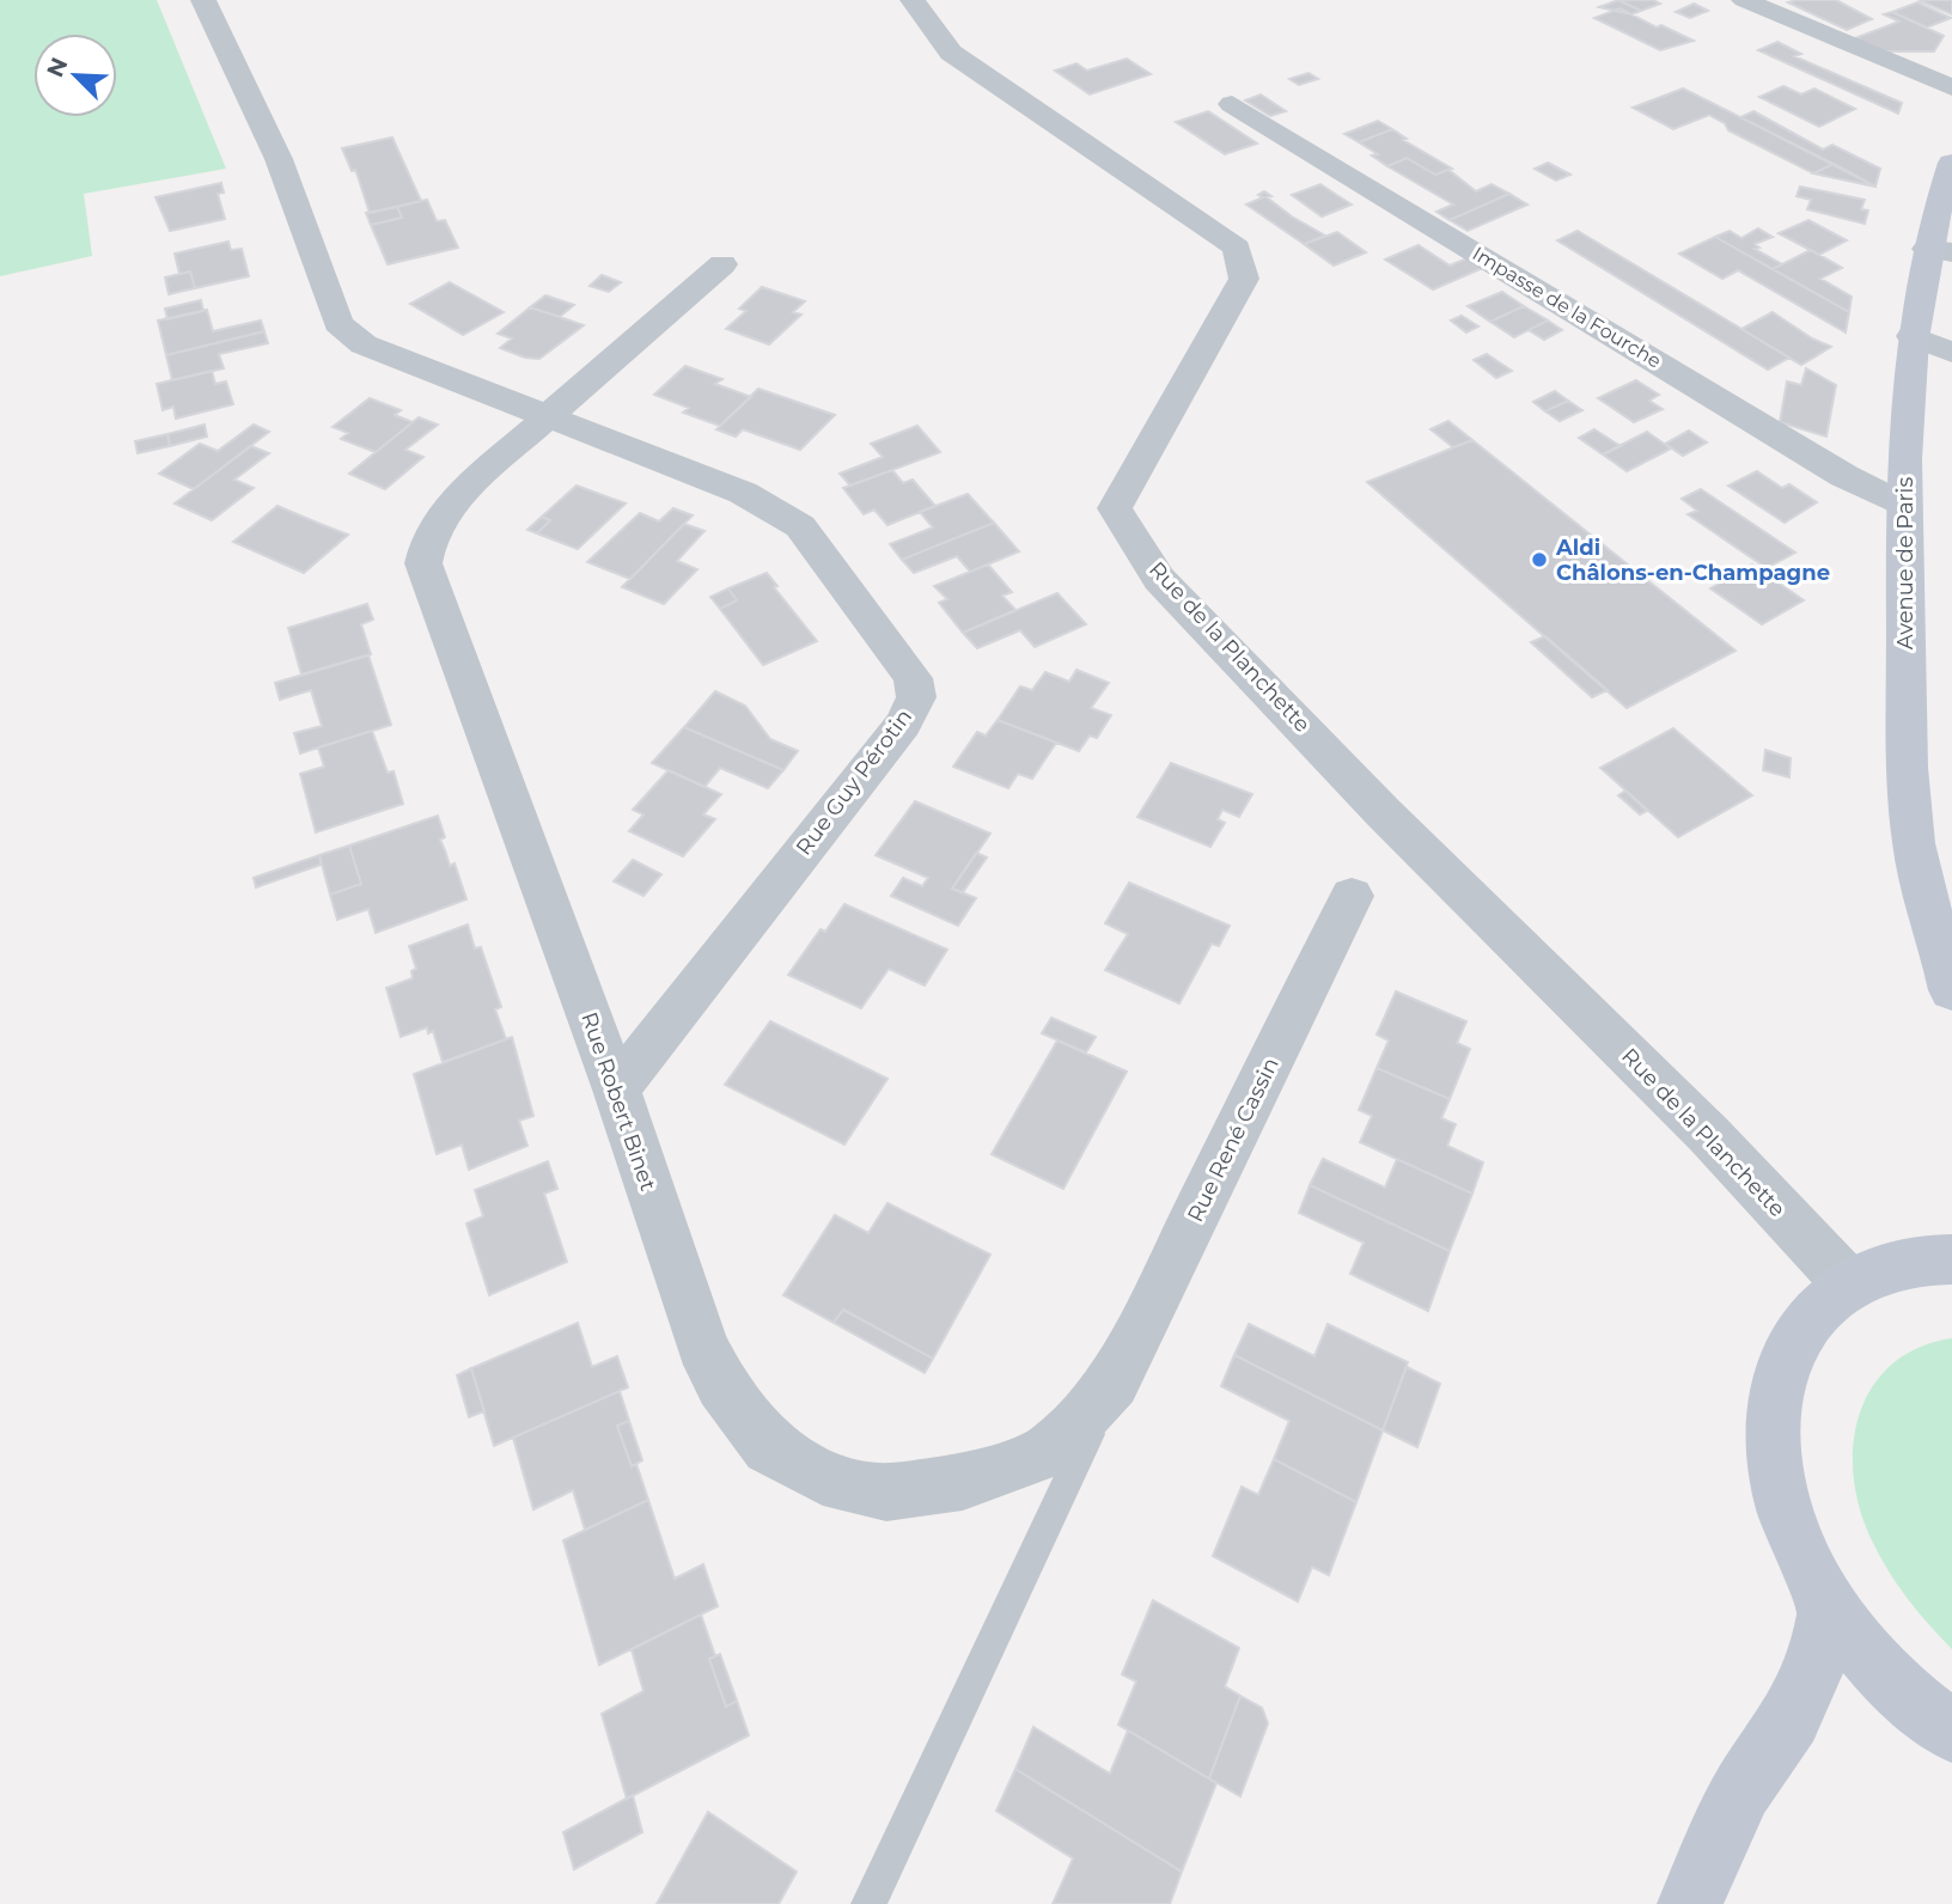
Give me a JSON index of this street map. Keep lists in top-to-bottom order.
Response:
{
  "streets": {
    "main road": ["Avenue de Paris"],
    "street": [
      "Impasse de la Fourche",
      "Rue de la Planchette",
      "Rue Guy Pérotin",
      "Rue Robert Binet",
      "Rue René Cassin"
    ]
  },
  "crossings": [
    ["Impasse de la Fourche", "Avenue de Paris"],
    ["Rue Guy Pérotin", "Rue Robert Binet"],
    ["Rue Robert Binet", "Rue René Cassin"]
  ],
  "places": ["Aldi Châlons-en-Champagne"],
  "north": "top left"
}
